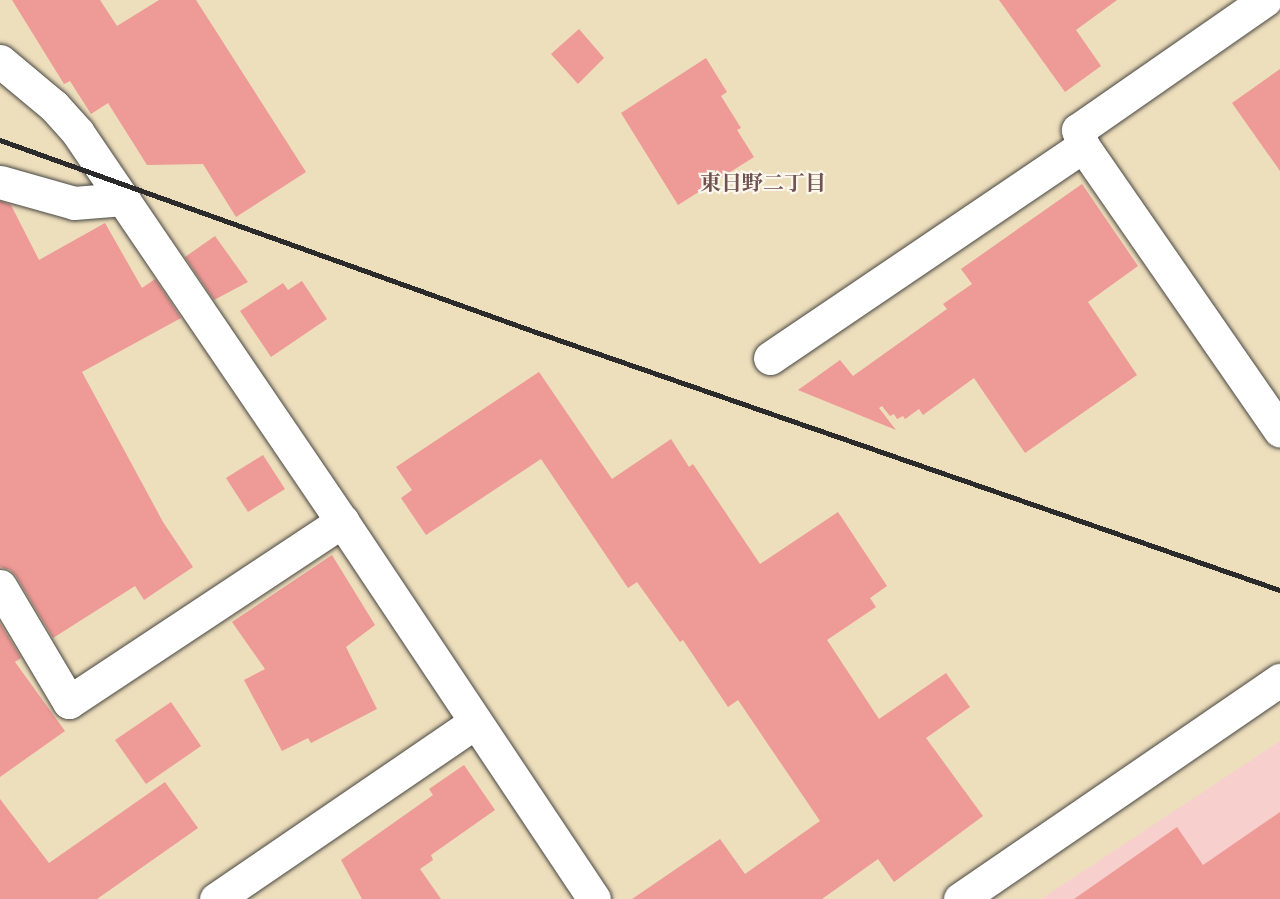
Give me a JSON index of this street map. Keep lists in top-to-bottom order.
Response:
{
  "districts": ["東日野二丁目"]
}
